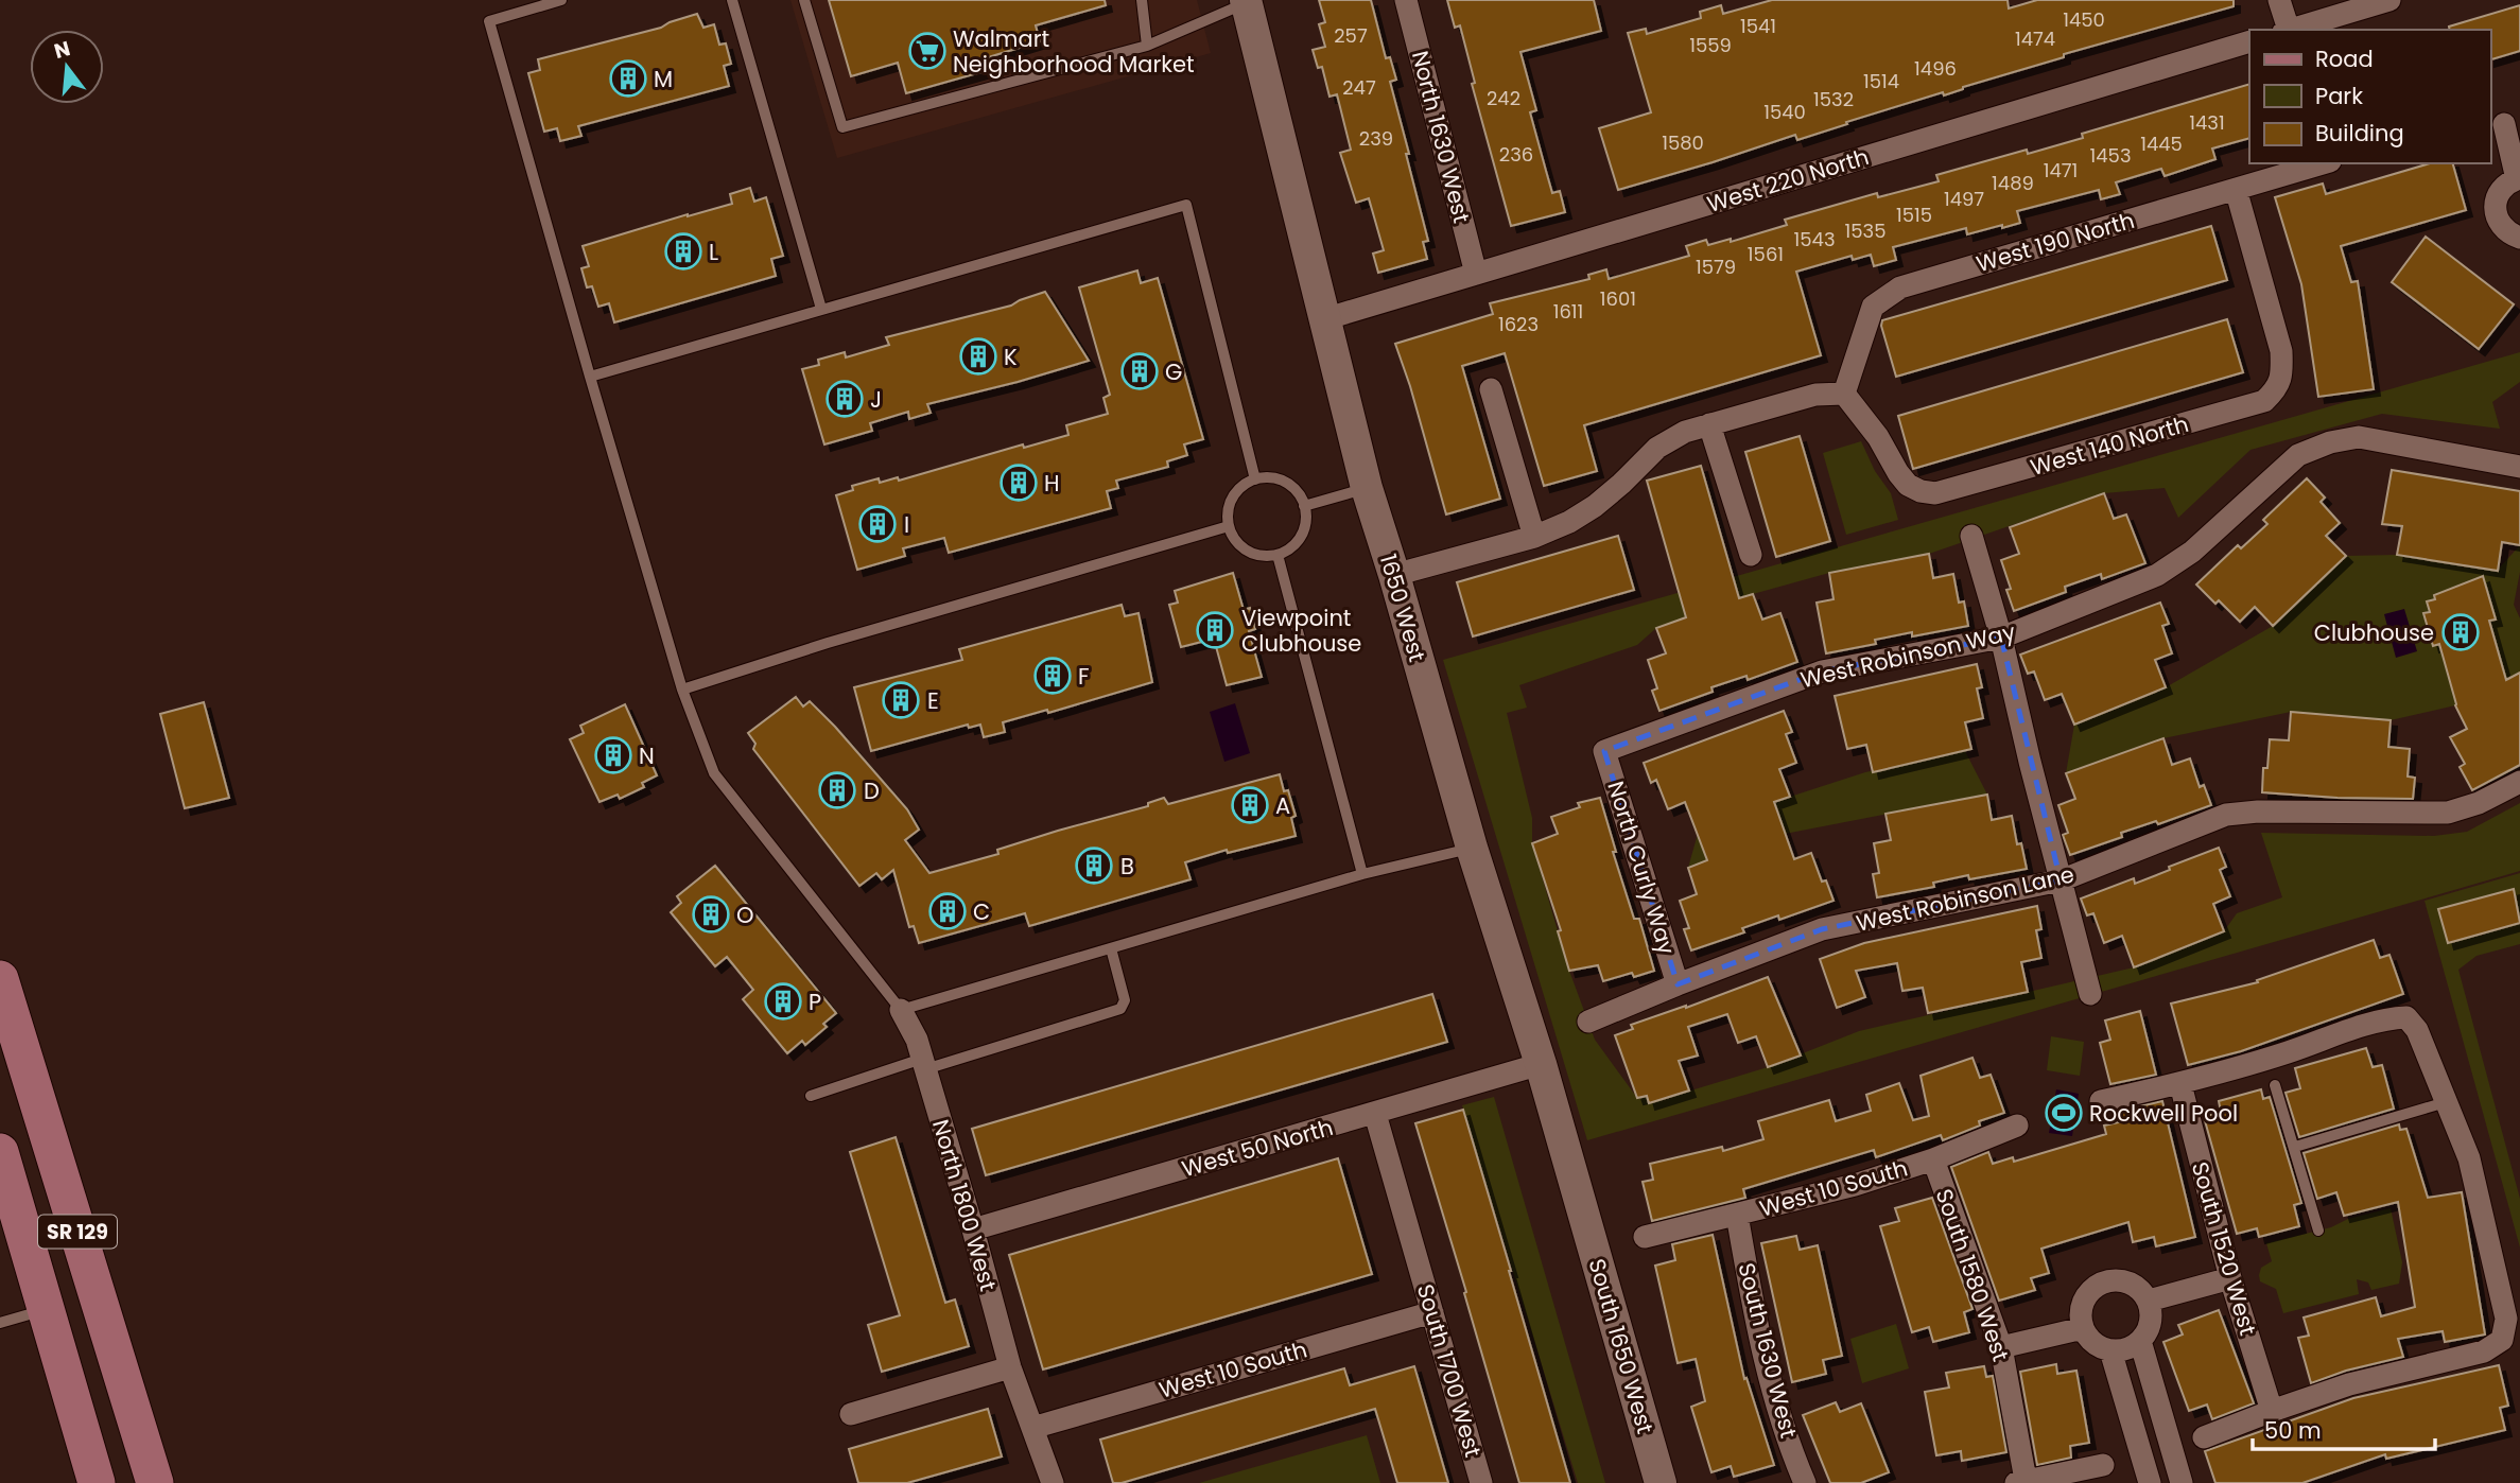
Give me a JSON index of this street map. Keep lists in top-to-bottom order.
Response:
{
  "streets": {
    "main road": ["SR 129"],
    "street": [
      "North 1630 West",
      "West 220 North",
      "West 190 North",
      "West 140 North",
      "1650 West",
      "West Robinson Way",
      "North Curly Way",
      "West Robinson Lane",
      "West 50 North",
      "West 10 South",
      "North 1800 West",
      "South 1520 West",
      "South 1580 West",
      "South 1650 West",
      "South 1630 West",
      "South 1700 West"
    ]
  },
  "crossings": [
    ["North 1630 West", "West 220 North"],
    ["West 220 North", "1650 West"],
    ["West 190 North", "West 140 North"],
    ["1650 West", "West 50 North"],
    ["1650 West", "South 1650 West"],
    ["West Robinson Way", "North Curly Way"],
    ["North Curly Way", "West Robinson Lane"],
    ["West 50 North", "North 1800 West"],
    ["West 50 North", "South 1700 West"],
    ["West 10 South", "North 1800 West"],
    ["West 10 South", "South 1580 West"],
    ["West 10 South", "South 1630 West"],
    ["West 10 South", "South 1700 West"]
  ],
  "places": {
    "supermarket": ["Walmart Neighborhood Market"],
    "building": [
      "M",
      "L",
      "K",
      "G",
      "J",
      "H",
      "I",
      "Viewpoint Clubhouse",
      "Clubhouse",
      "F",
      "E",
      "N",
      "D",
      "A",
      "B",
      "C",
      "O",
      "P"
    ],
    "sports": ["Rockwell Pool"]
  },
  "house_numbers": [
    "1450",
    "1541",
    "257",
    "1474",
    "1559",
    "1496",
    "1514",
    "247",
    "242",
    "1532",
    "1540",
    "1431",
    "239",
    "1580",
    "1445",
    "236",
    "1453",
    "1471",
    "1489",
    "1497",
    "1515",
    "1535",
    "1543",
    "1561",
    "1579",
    "1601",
    "1611",
    "1623"
  ],
  "legend": ["Road", "Park", "Building"],
  "scale_bar": "50 m",
  "north": "top"
}
